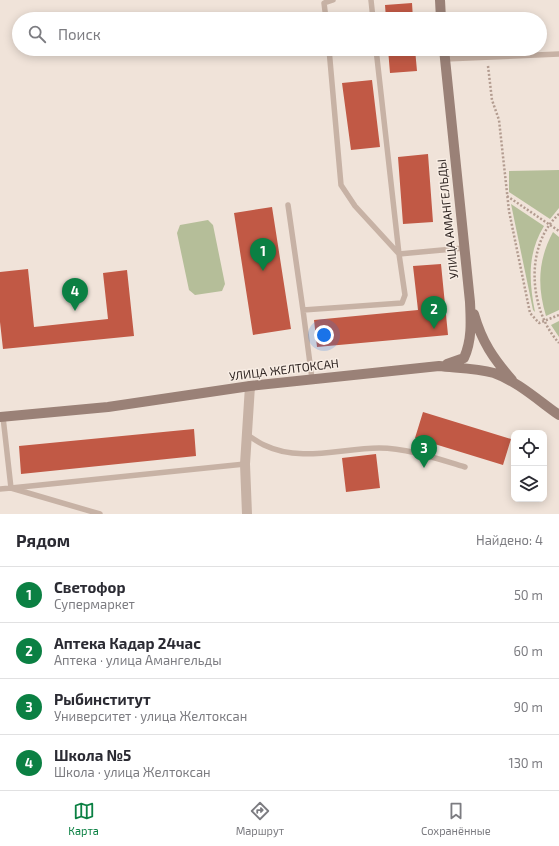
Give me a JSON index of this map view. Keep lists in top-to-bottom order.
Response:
{
  "streets": {
    "street": ["УЛИЦА АМАНГЕЛЬДЫ", "УЛИЦА ЖЕЛТОКСАН"]
  },
  "crossings": [
    ["УЛИЦА АМАНГЕЛЬДЫ", "УЛИЦА ЖЕЛТОКСАН"]
  ],
  "page": {
    "search": "Поиск",
    "pins": [
      "1",
      "4",
      "2",
      "3"
    ],
    "heading": ["Рядом", "Найдено: 4"],
    "list": [
      {
        "mark": "1",
        "name": "Светофор",
        "note": "Супермаркет",
        "value": "50 m"
      },
      {
        "mark": "2",
        "name": "Аптека Кадар 24час",
        "note": "Аптека · улица Амангельды",
        "value": "60 m"
      },
      {
        "mark": "3",
        "name": "Рыбинститут",
        "note": "Университет · улица Желтоксан",
        "value": "90 m"
      },
      {
        "mark": "4",
        "name": "Школа №5",
        "note": "Школа · улица Желтоксан",
        "value": "130 m"
      }
    ],
    "nav": ["Карта", "Маршрут", "Сохранённые"]
  }
}
